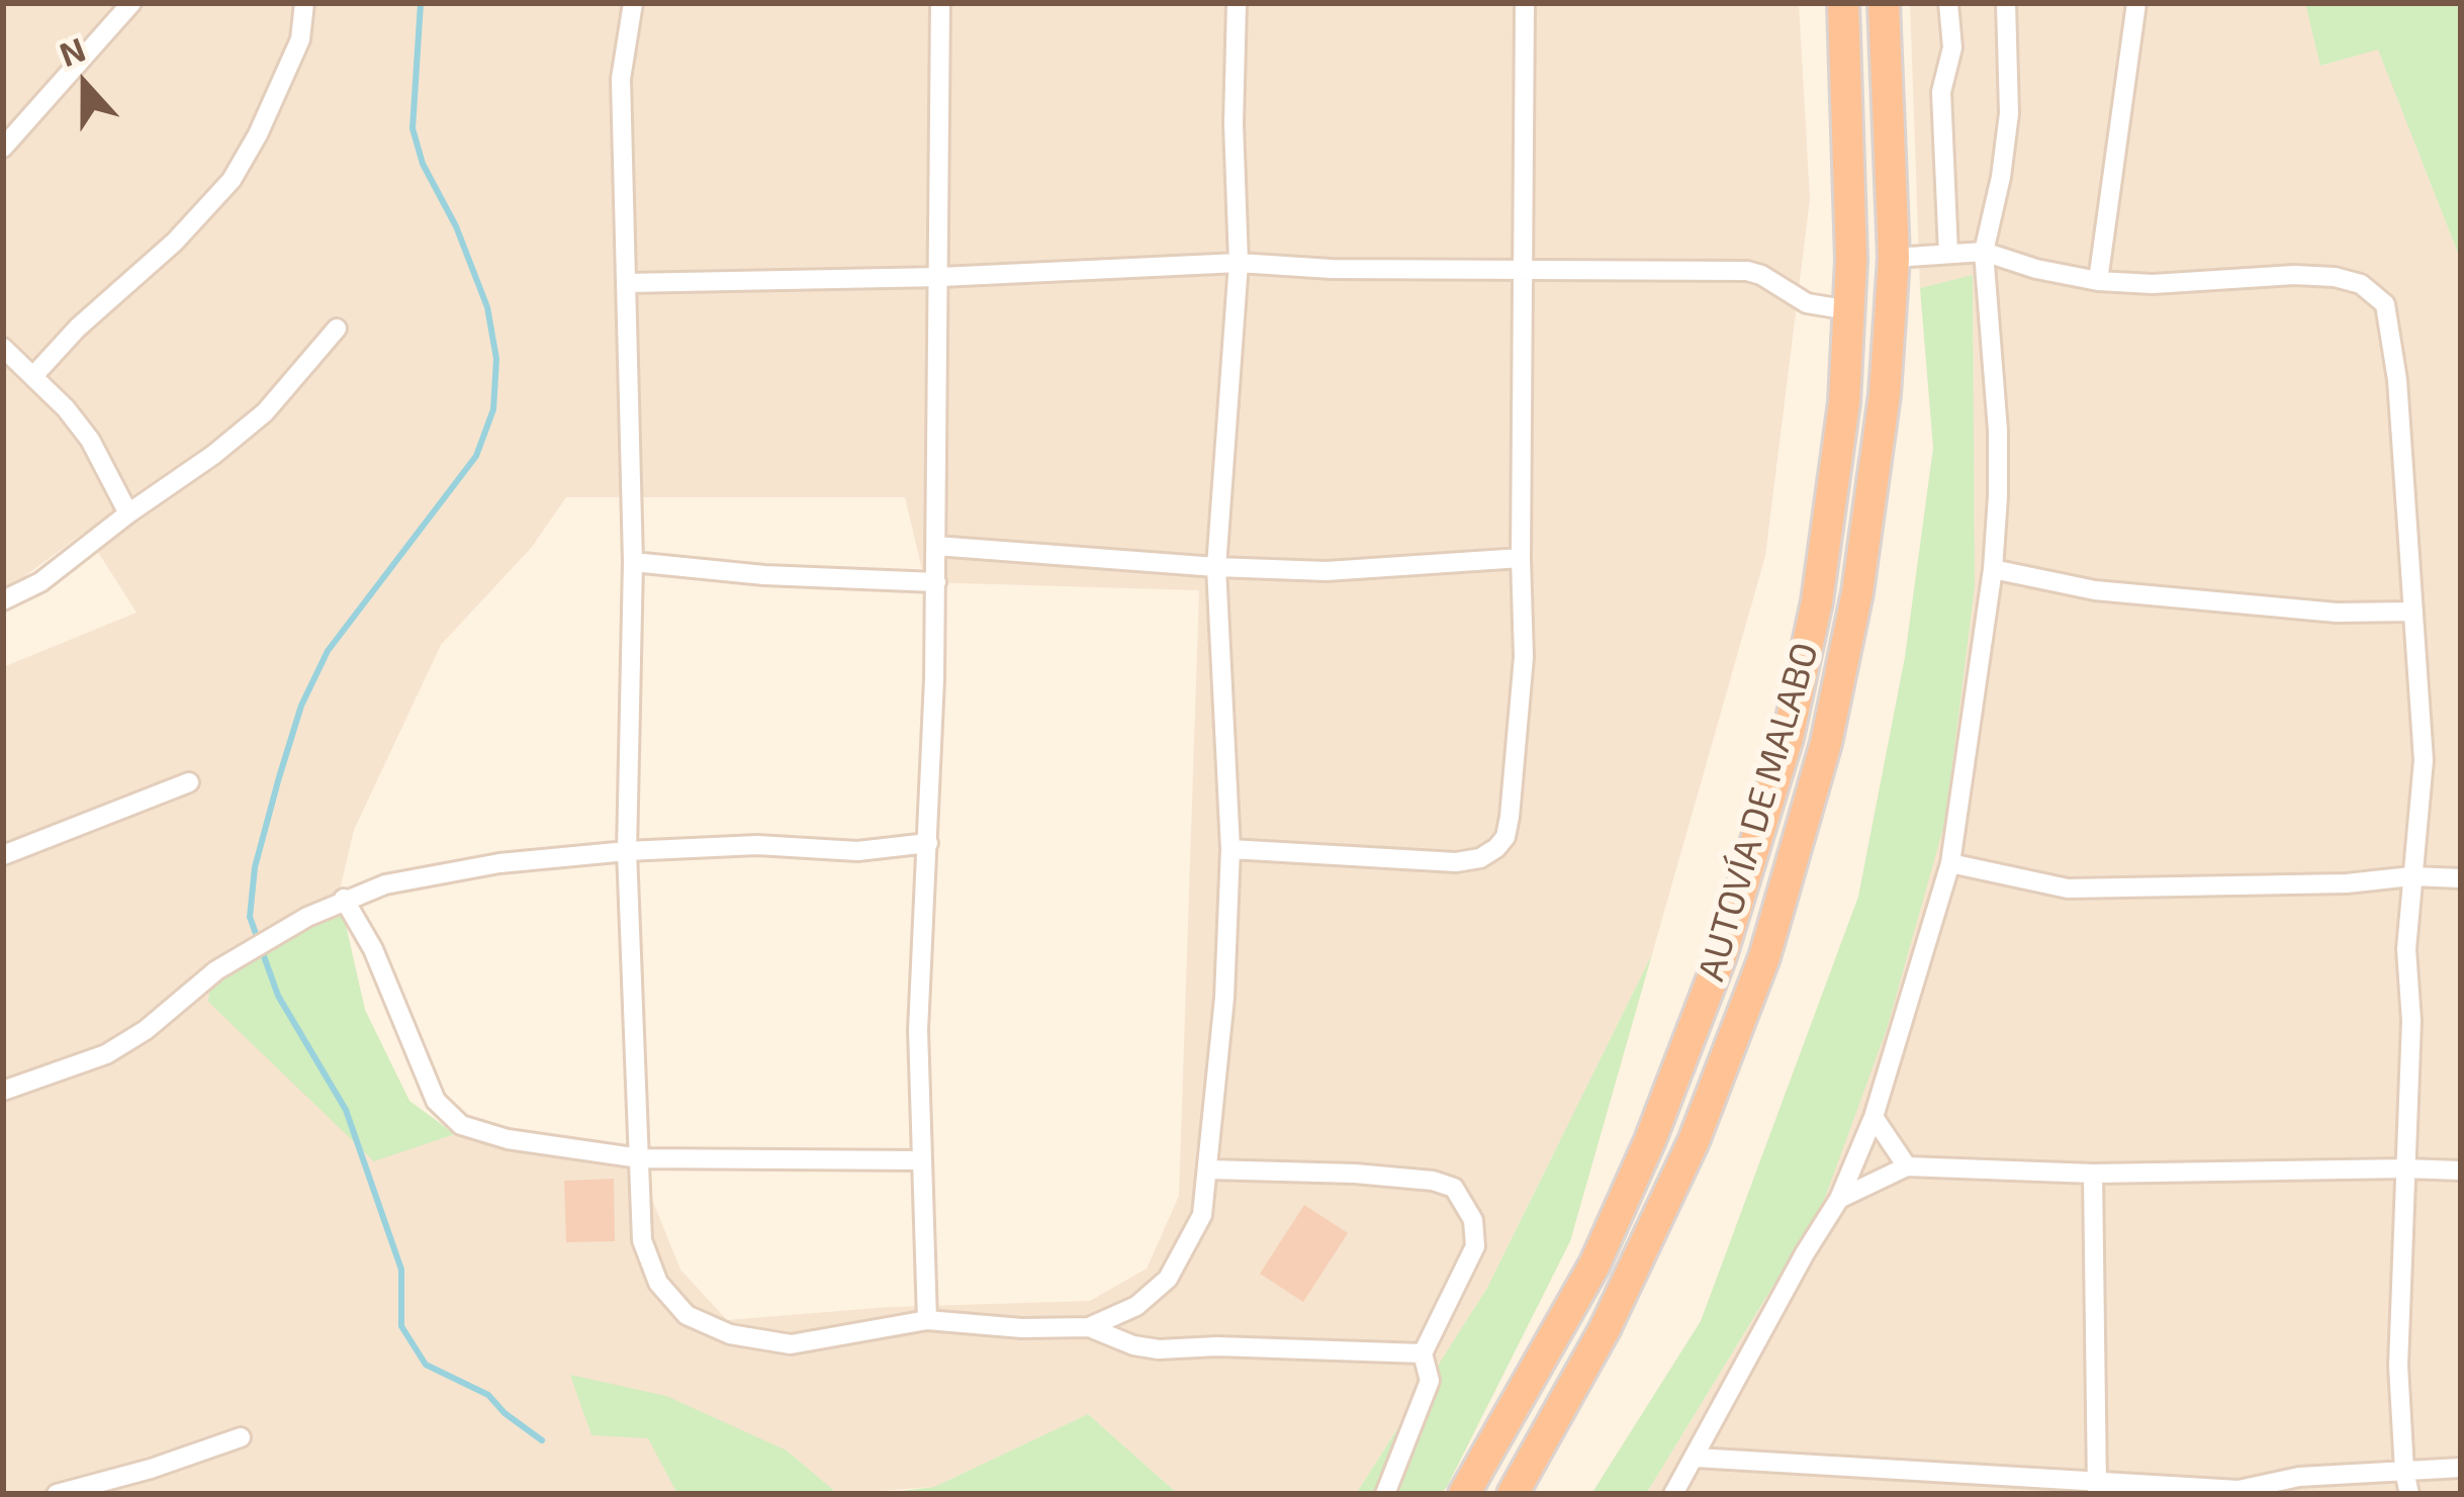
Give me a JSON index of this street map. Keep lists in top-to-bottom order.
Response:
{
  "streets": {
    "highway": ["AUTOVÍA DE MALABO"]
  },
  "north": "top"
}
